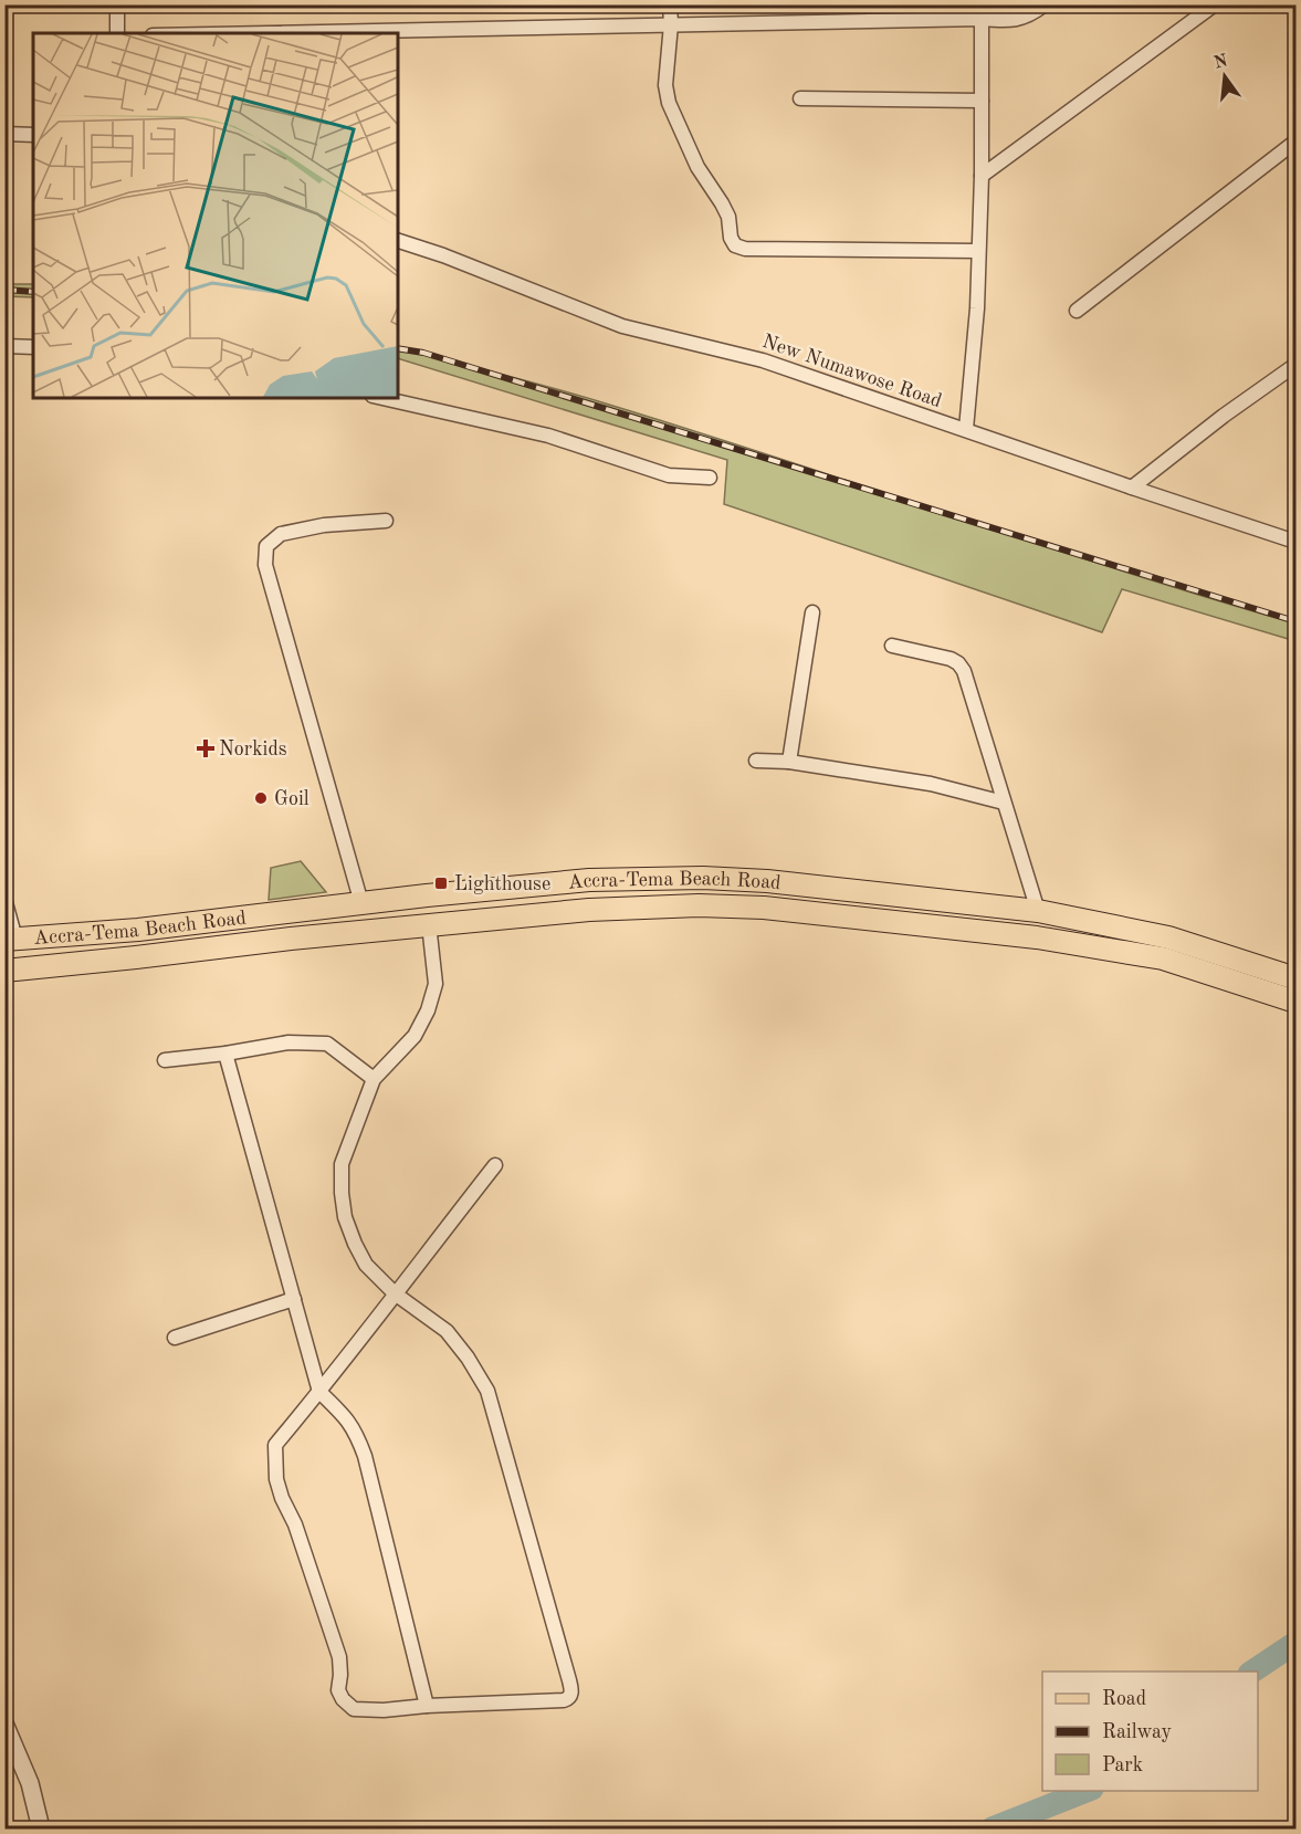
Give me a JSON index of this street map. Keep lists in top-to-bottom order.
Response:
{
  "streets": {
    "main road": ["Accra-Tema Beach Road"],
    "street": ["New Numawose Road"]
  },
  "places": {
    "health": ["Norkids"],
    "other": ["Goil"],
    "transit": ["Lighthouse"]
  },
  "legend": ["Road", "Railway", "Park"],
  "north": "top"
}
